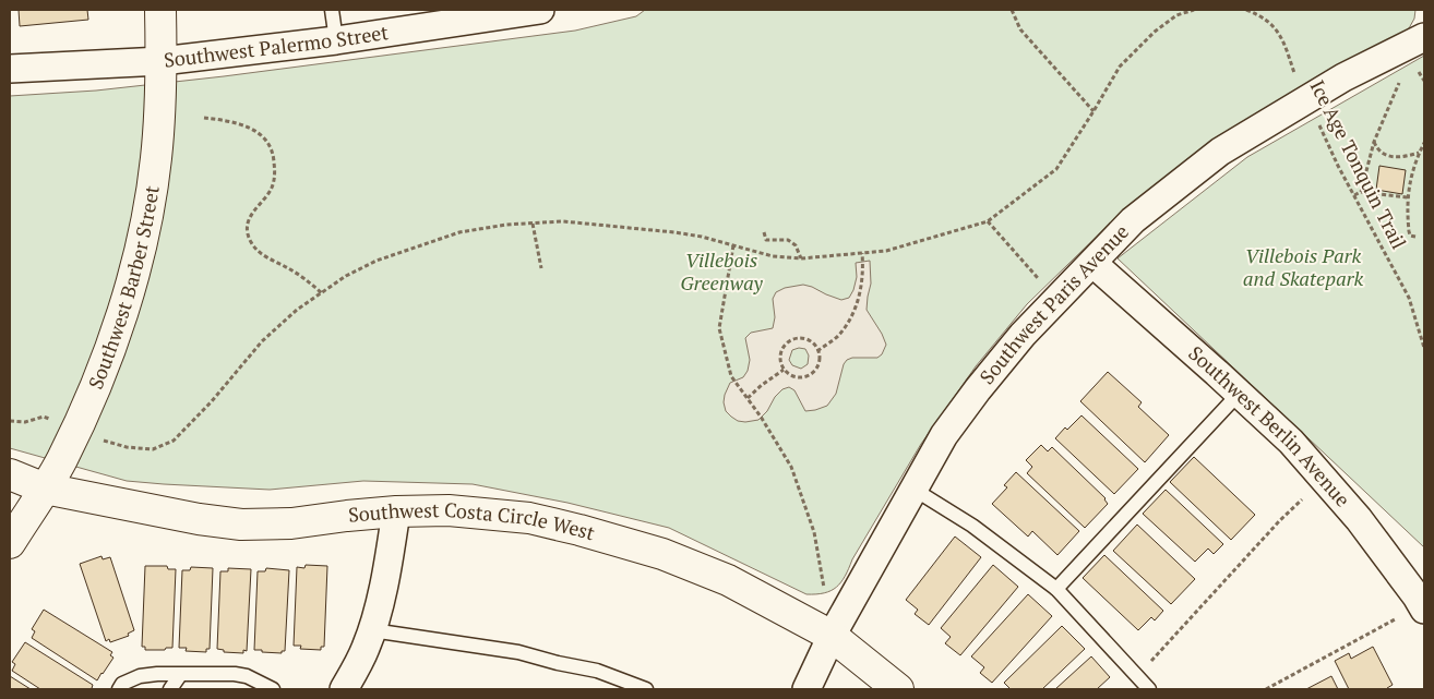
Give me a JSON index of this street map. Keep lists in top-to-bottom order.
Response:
{
  "streets": {
    "street": [
      "Southwest Palermo Street",
      "Southwest Barber Street",
      "Southwest Paris Avenue",
      "Southwest Berlin Avenue",
      "Southwest Costa Circle West"
    ],
    "path": ["Ice Age Tonquin Trail"]
  },
  "crossings": [
    ["Southwest Palermo Street", "Southwest Barber Street"],
    ["Ice Age Tonquin Trail", "Southwest Paris Avenue"],
    ["Southwest Barber Street", "Southwest Costa Circle West"],
    ["Southwest Paris Avenue", "Southwest Berlin Avenue"],
    ["Southwest Paris Avenue", "Southwest Costa Circle West"]
  ],
  "parks": ["Villebois Park and Skatepark", "Villebois Greenway"]
}
